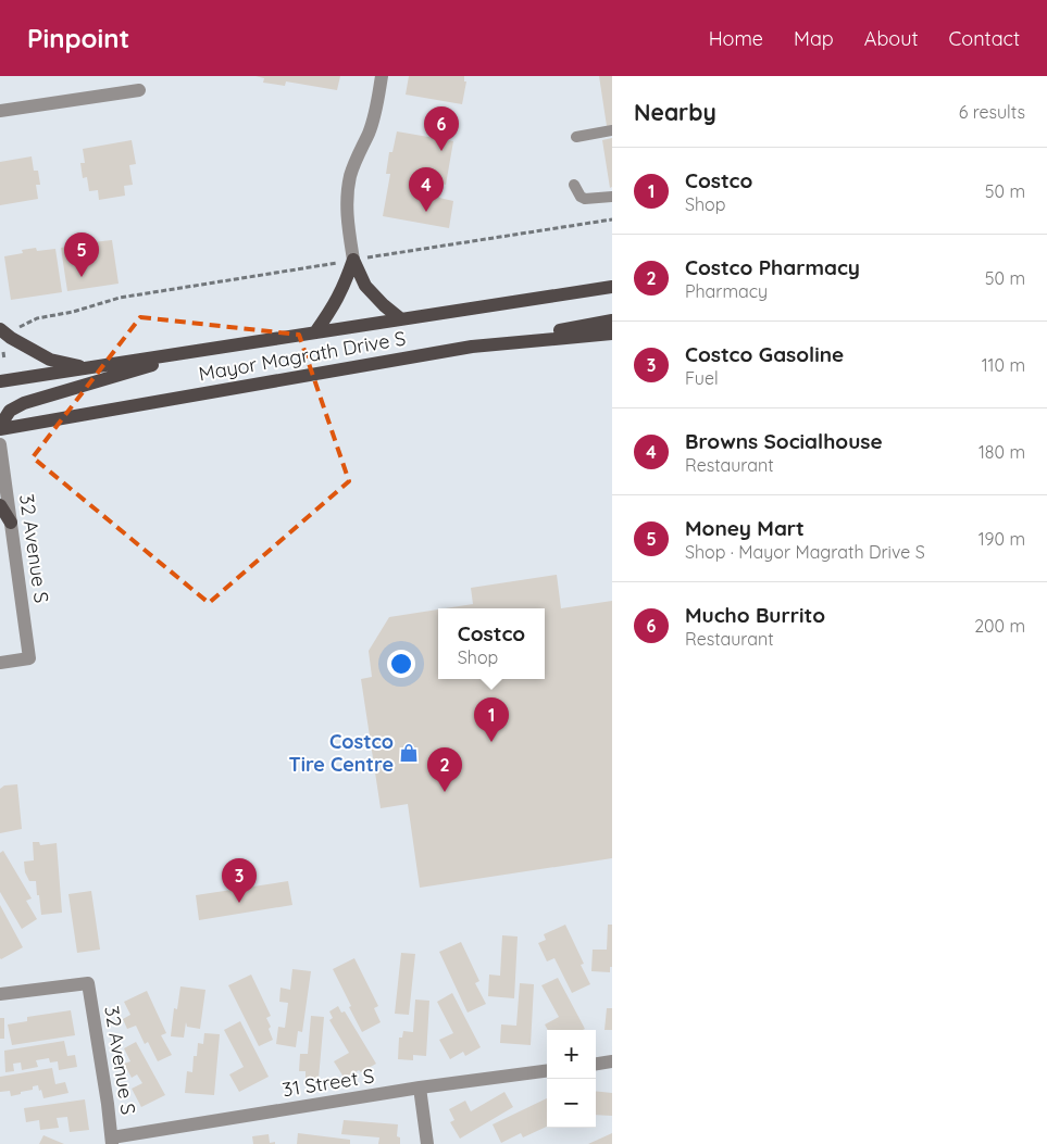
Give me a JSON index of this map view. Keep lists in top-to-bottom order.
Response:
{
  "streets": {
    "main road": ["Mayor Magrath Drive S"],
    "street": ["32 Avenue S", "31 Street S"]
  },
  "crossings": [
    ["32 Avenue S", "31 Street S"]
  ],
  "places": {
    "shop": ["Costco Tire Centre"]
  },
  "page": {
    "header": "Pinpoint",
    "nav": [
      "Home",
      "Map",
      "About",
      "Contact"
    ],
    "heading": ["Nearby", "6 results"],
    "pins": [
      "6",
      "4",
      "5",
      "1",
      "2",
      "3"
    ],
    "list": [
      {
        "mark": "1",
        "name": "Costco",
        "note": "Shop",
        "value": "50 m"
      },
      {
        "mark": "2",
        "name": "Costco Pharmacy",
        "note": "Pharmacy",
        "value": "50 m"
      },
      {
        "mark": "3",
        "name": "Costco Gasoline",
        "note": "Fuel",
        "value": "110 m"
      },
      {
        "mark": "4",
        "name": "Browns Socialhouse",
        "note": "Restaurant",
        "value": "180 m"
      },
      {
        "mark": "5",
        "name": "Money Mart",
        "note": "Shop · Mayor Magrath Drive S",
        "value": "190 m"
      },
      {
        "mark": "6",
        "name": "Mucho Burrito",
        "note": "Restaurant",
        "value": "200 m"
      }
    ],
    "popup": ["Costco", "Shop"],
    "map_buttons": ["+", "−"]
  }
}
